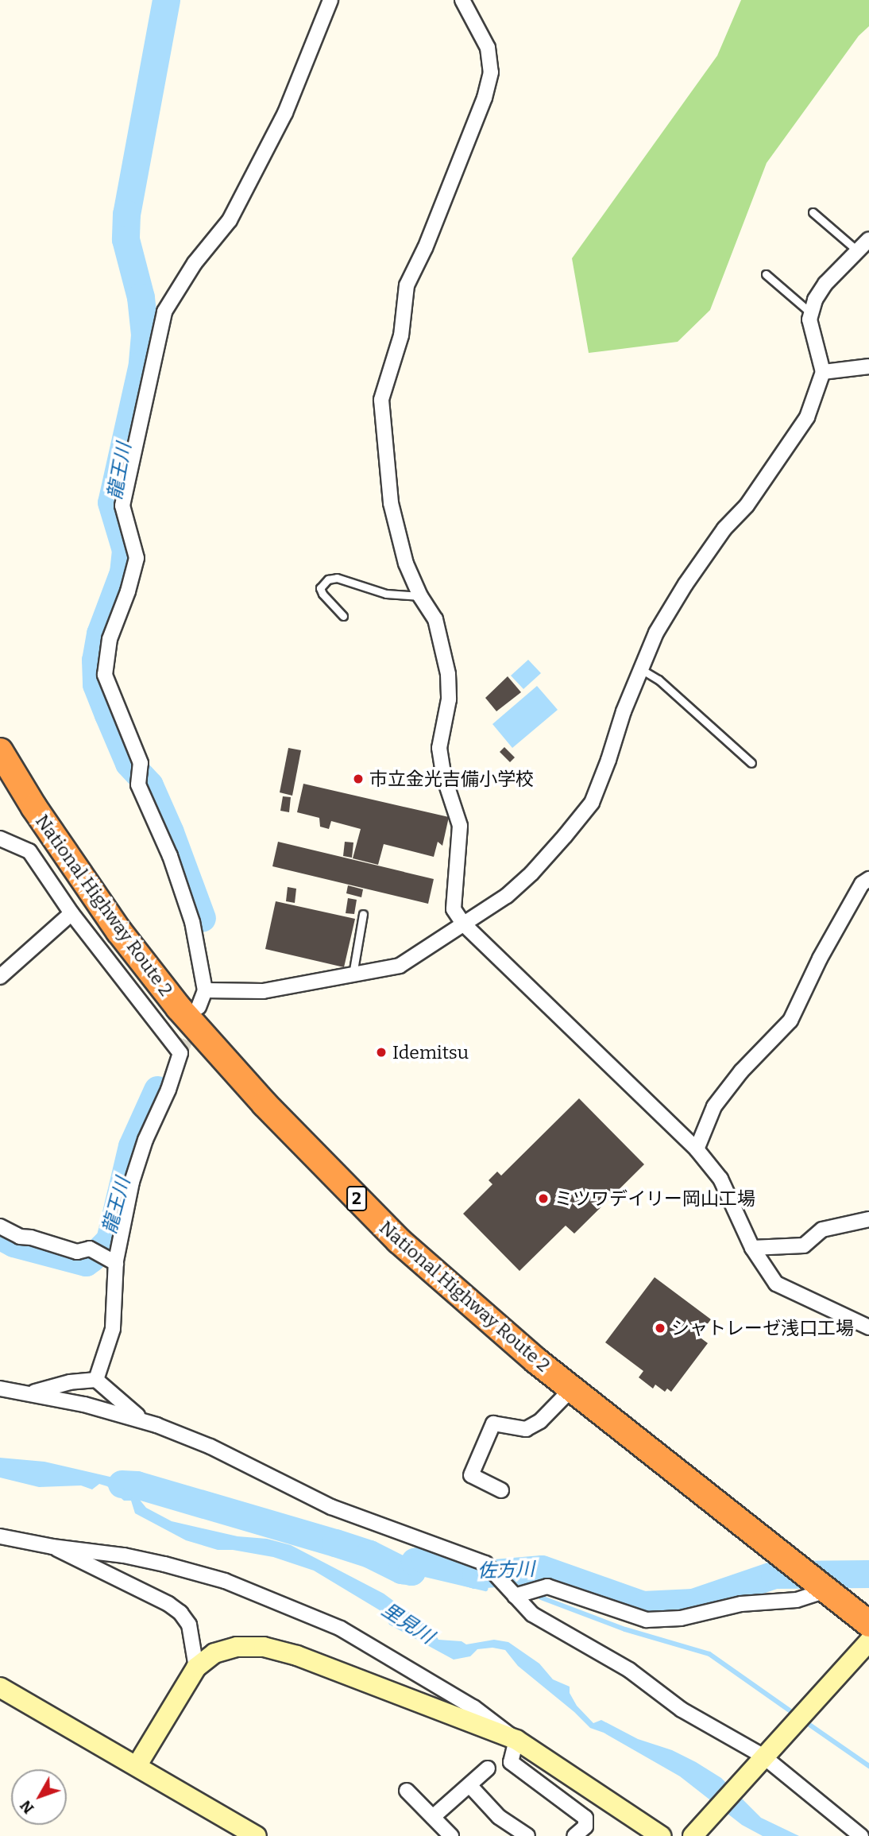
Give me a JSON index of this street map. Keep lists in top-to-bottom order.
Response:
{
  "streets": {
    "highway": ["National Highway Route 2", "2"]
  },
  "water": ["龍王川", "佐方川", "里見川"],
  "places": [
    "市立金光吉備小学校",
    "Idemitsu",
    "ミツワデイリー岡山工場",
    "シャトレーゼ浅口工場"
  ],
  "north": "bottom left"
}
